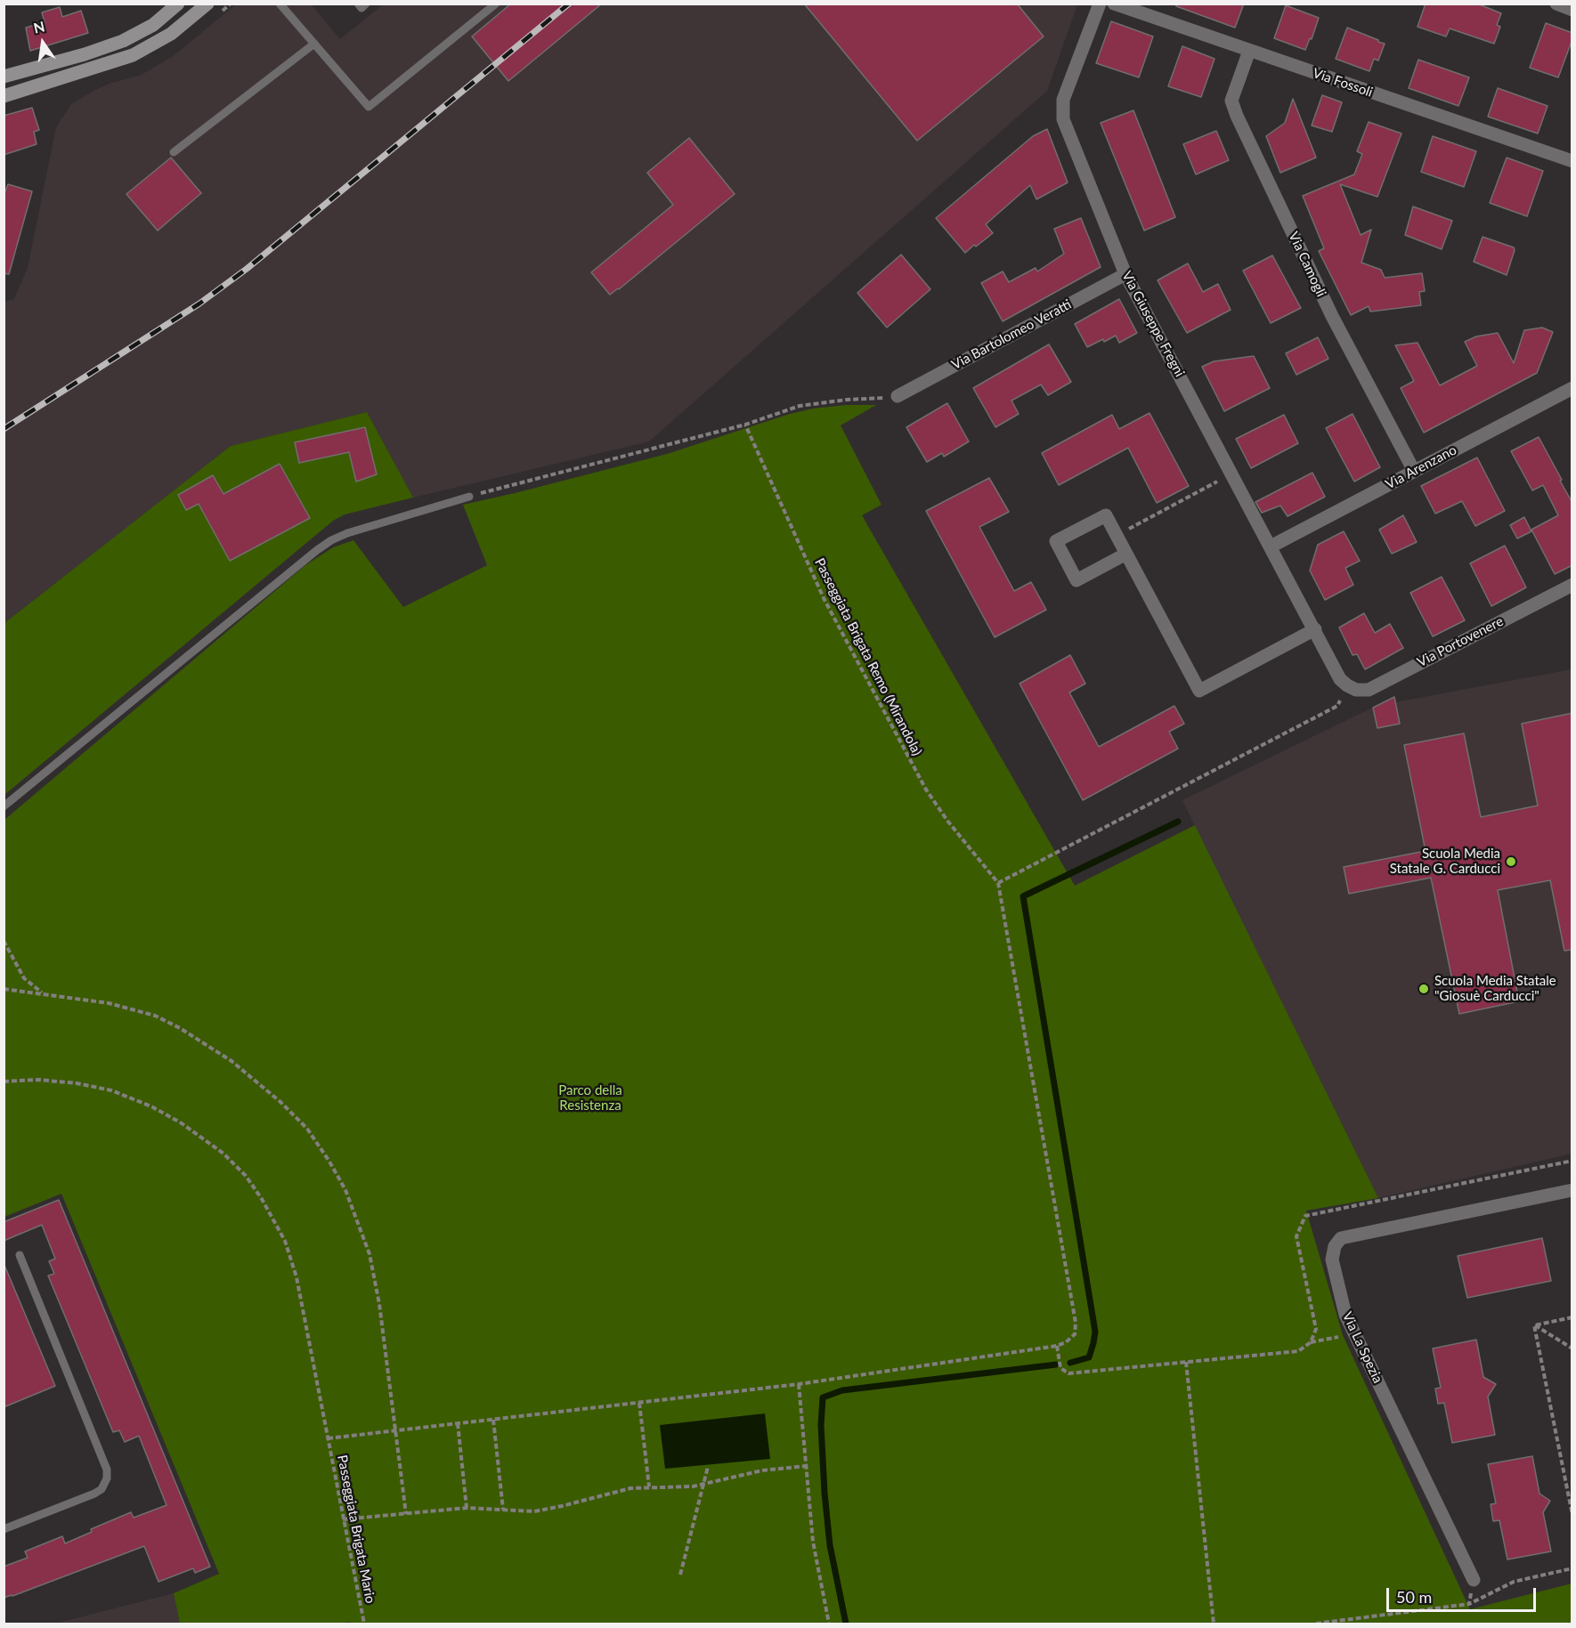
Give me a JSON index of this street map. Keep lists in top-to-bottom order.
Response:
{
  "streets": {
    "street": [
      "Via Fossoli",
      "Via Camogli",
      "Via Giuseppe Fregni",
      "Via Bartolomeo Veratti",
      "Via Arenzano",
      "Via Portovenere",
      "Via La Spezia"
    ],
    "path": ["Passeggiata Brigata Remo (Mirandola)", "Passeggiata Brigata Mario"]
  },
  "crossings": [
    ["Via Fossoli", "Via Camogli"],
    ["Via Camogli", "Via Arenzano"],
    ["Via Giuseppe Fregni", "Via Bartolomeo Veratti"],
    ["Via Giuseppe Fregni", "Via Arenzano"],
    ["Via Giuseppe Fregni", "Via Portovenere"]
  ],
  "parks": ["Parco della Resistenza"],
  "places": ["Scuola Media Statale G. Carducci", "Scuola Media Statale \"Giosuè Carducci\""],
  "scale_bar": "50 m",
  "north": "top"
}
